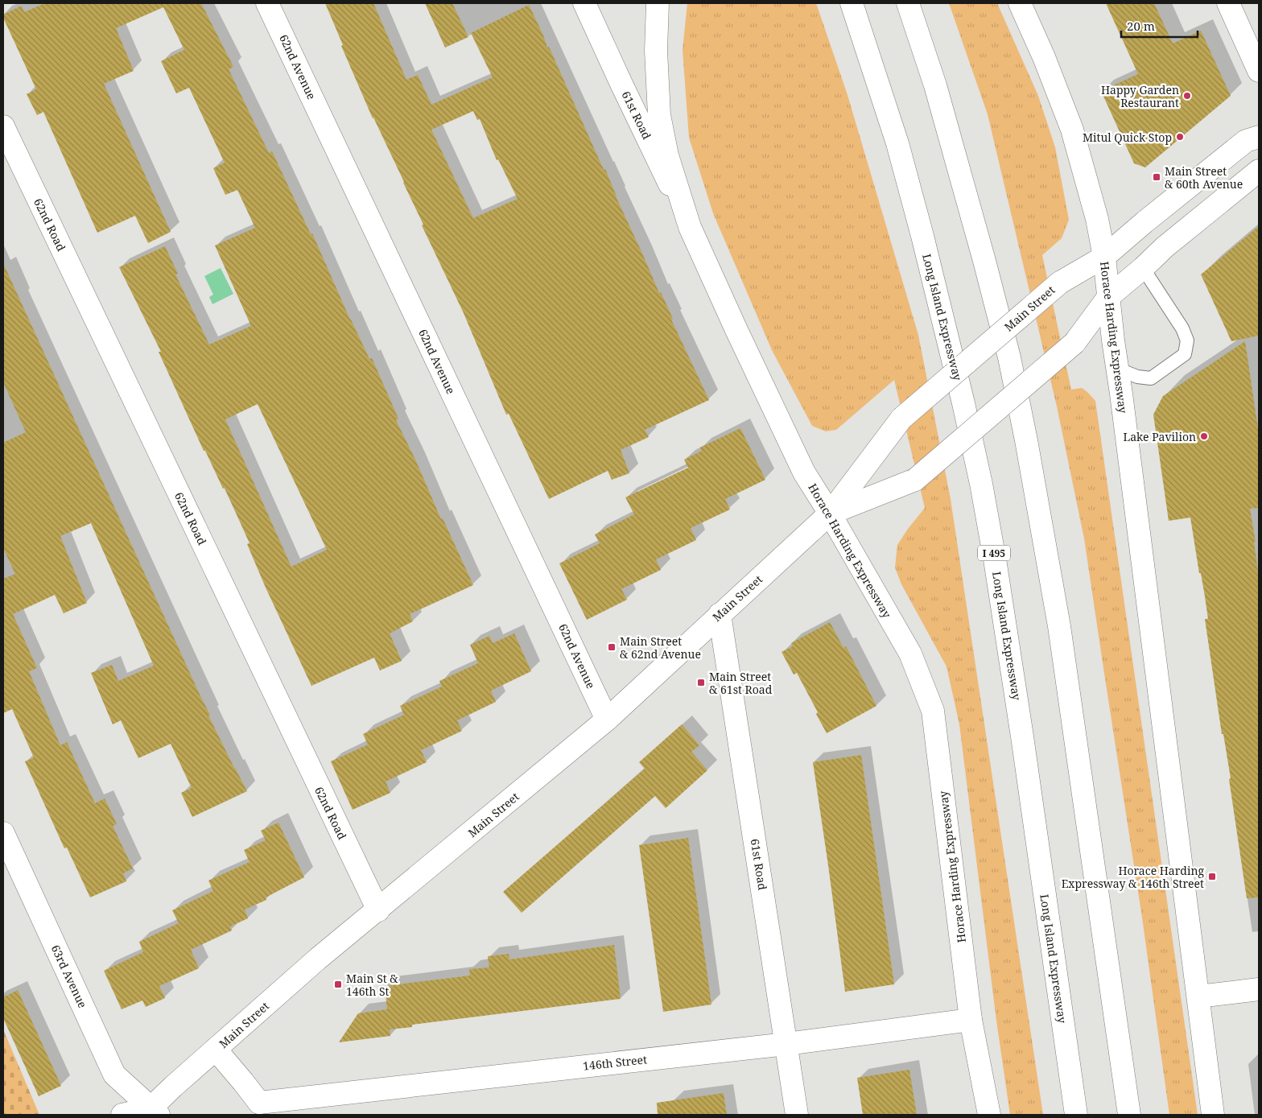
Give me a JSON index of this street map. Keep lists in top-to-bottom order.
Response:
{
  "streets": {
    "main road": [
      "62nd Avenue",
      "61st Road",
      "62nd Road",
      "Main Street",
      "Long Island Expressway",
      "Horace Harding Expressway",
      "I 495",
      "63rd Avenue",
      "146th Street"
    ]
  },
  "crossings": [
    ["62nd Avenue", "Main Street"],
    ["61st Road", "Main Street"],
    ["61st Road", "Horace Harding Expressway"],
    ["61st Road", "146th Street"],
    ["62nd Road", "Main Street"],
    ["Main Street", "Horace Harding Expressway"],
    ["Main Street", "63rd Avenue"],
    ["Horace Harding Expressway", "146th Street"]
  ],
  "places": {
    "other": ["Happy Garden Restaurant", "Mitul Quick Stop", "Lake Pavilion"],
    "transit": [
      "Main Street & 60th Avenue",
      "Main Street & 62nd Avenue",
      "Main Street & 61st Road",
      "Horace Harding Expressway & 146th Street",
      "Main St & 146th St"
    ]
  },
  "scale_bar": "20 m"
}
